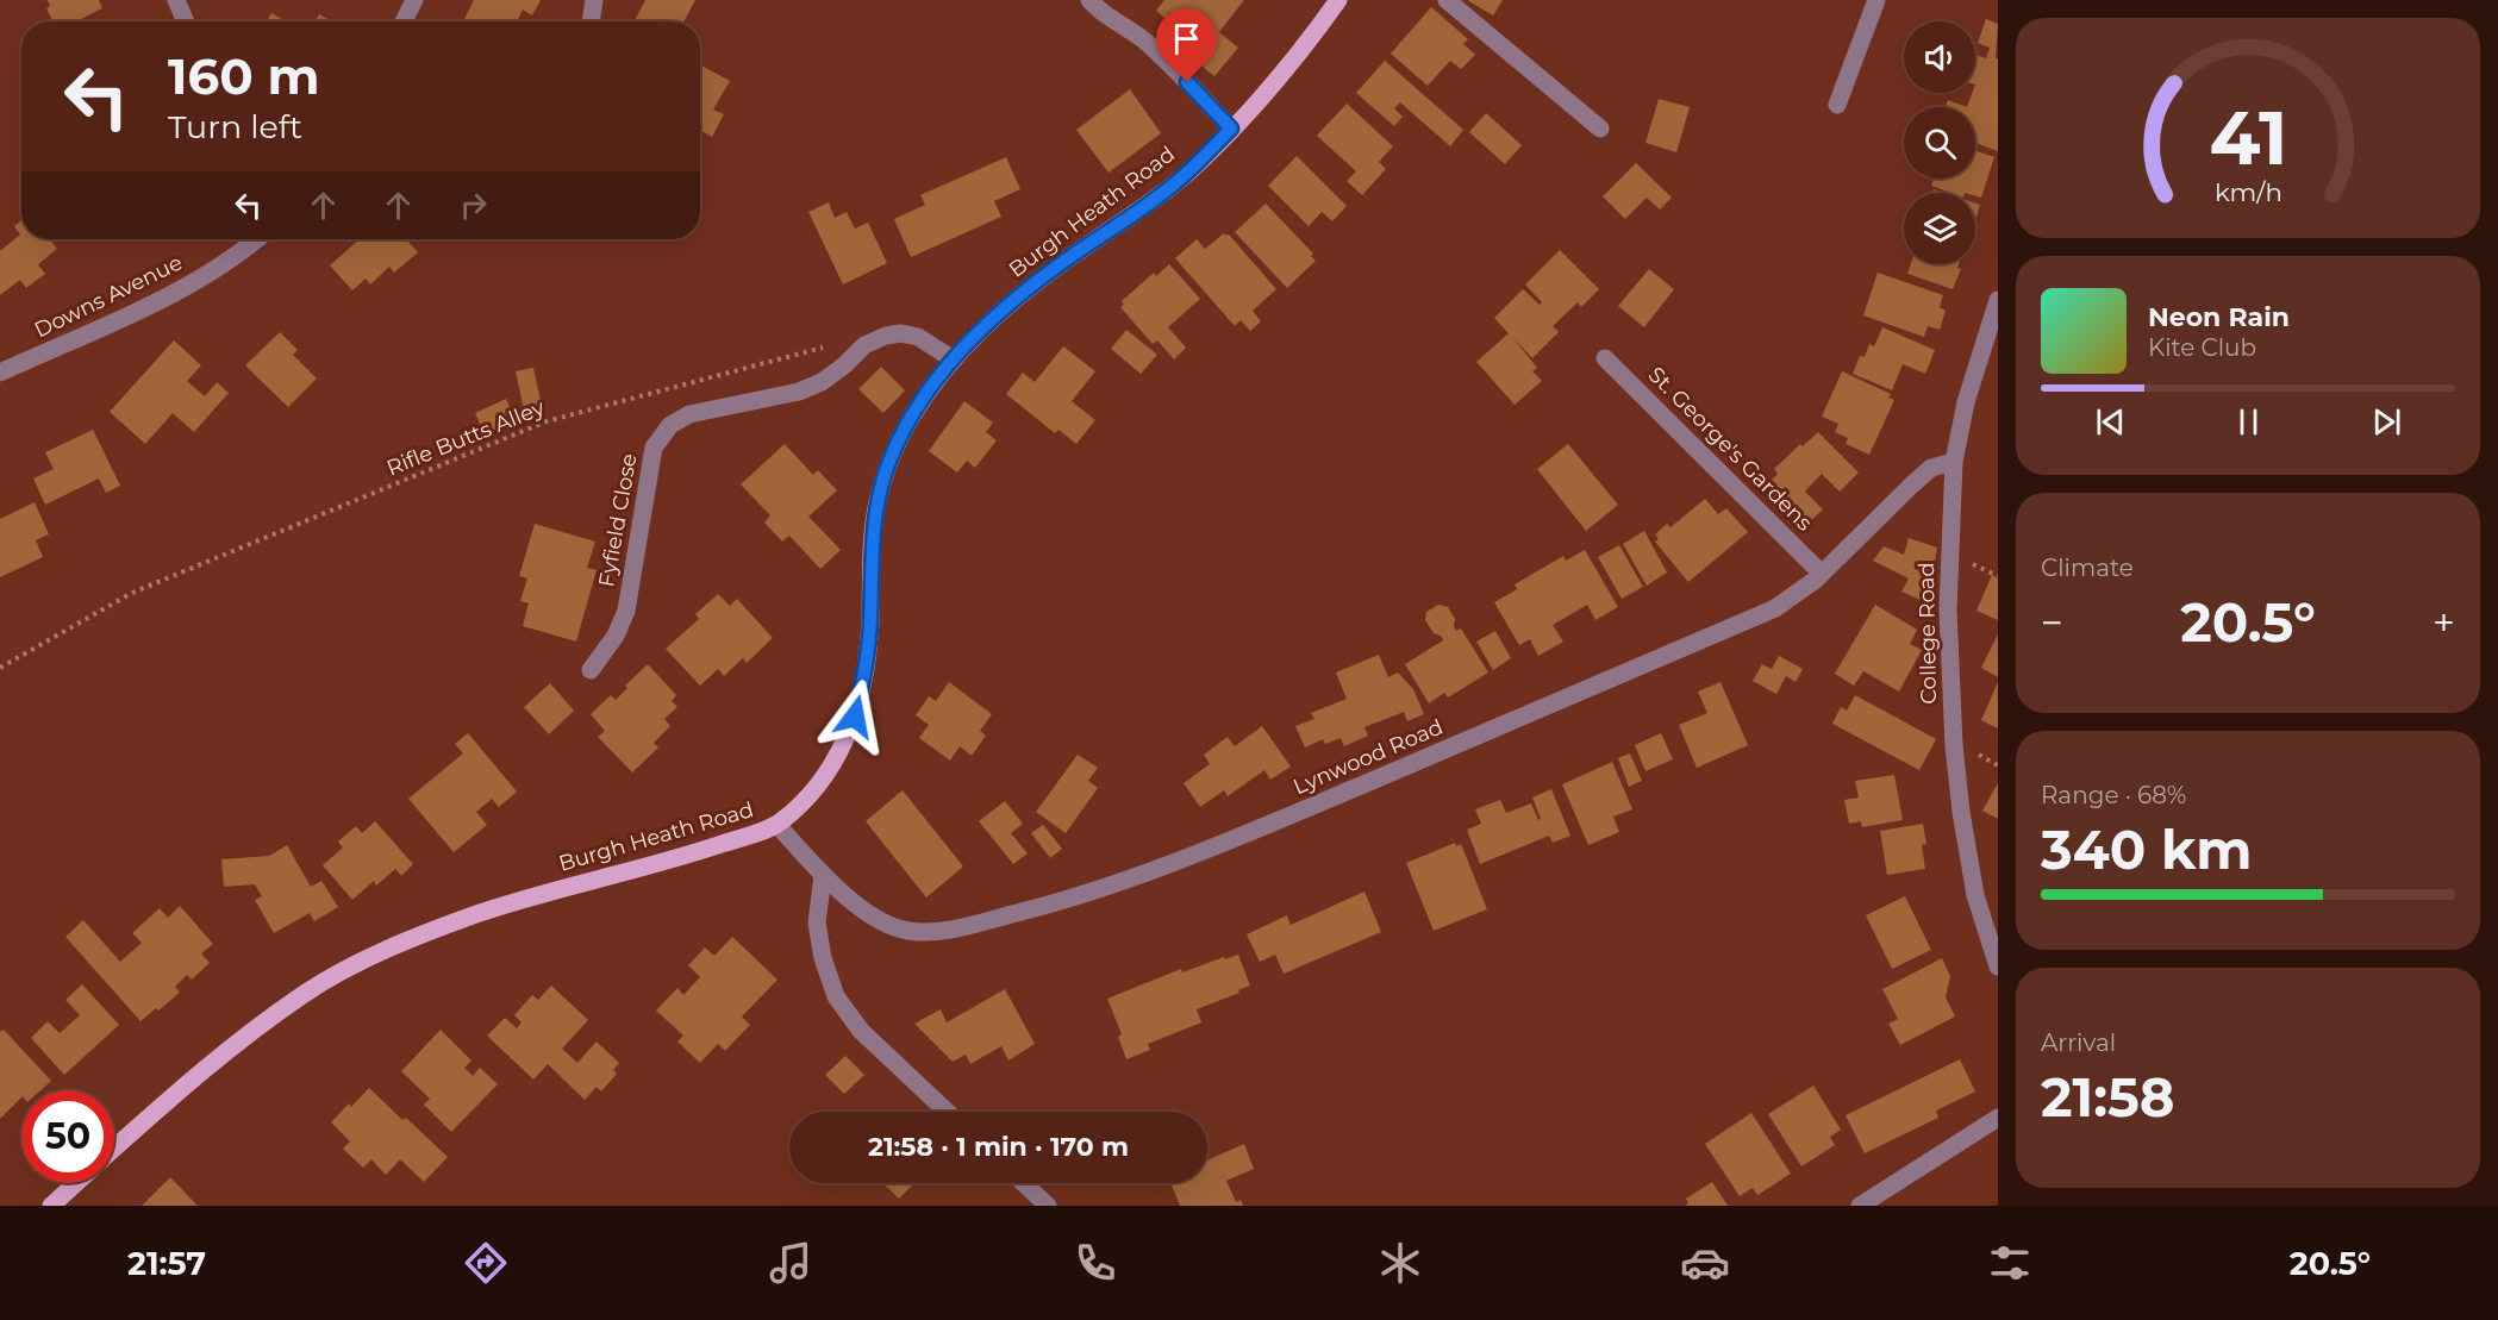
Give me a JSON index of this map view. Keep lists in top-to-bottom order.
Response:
{
  "streets": {
    "main road": ["Burgh Heath Road"],
    "street": [
      "Downs Avenue",
      "St. George's Gardens",
      "Fyfield Close",
      "College Road",
      "Lynwood Road"
    ],
    "path": ["Rifle Butts Alley"]
  },
  "crossings": [
    ["Burgh Heath Road", "Fyfield Close"],
    ["Burgh Heath Road", "Lynwood Road"],
    ["St. George's Gardens", "Lynwood Road"],
    ["College Road", "Lynwood Road"]
  ],
  "page": {
    "turn": ["160 m", "Turn left"],
    "song": ["Neon Rain", "Kite Club"],
    "tile": [
      "Climate",
      ["Range · 68%", "340 km"],
      ["Arrival", "21:58"]
    ],
    "heat": ["−", "20.5°", "+"],
    "limit": "50",
    "trip": "21:58 · 1 min · 170 m",
    "tabs": ["21:57", "20.5°"],
    "gauge": ["41", "km/h"]
  }
}
